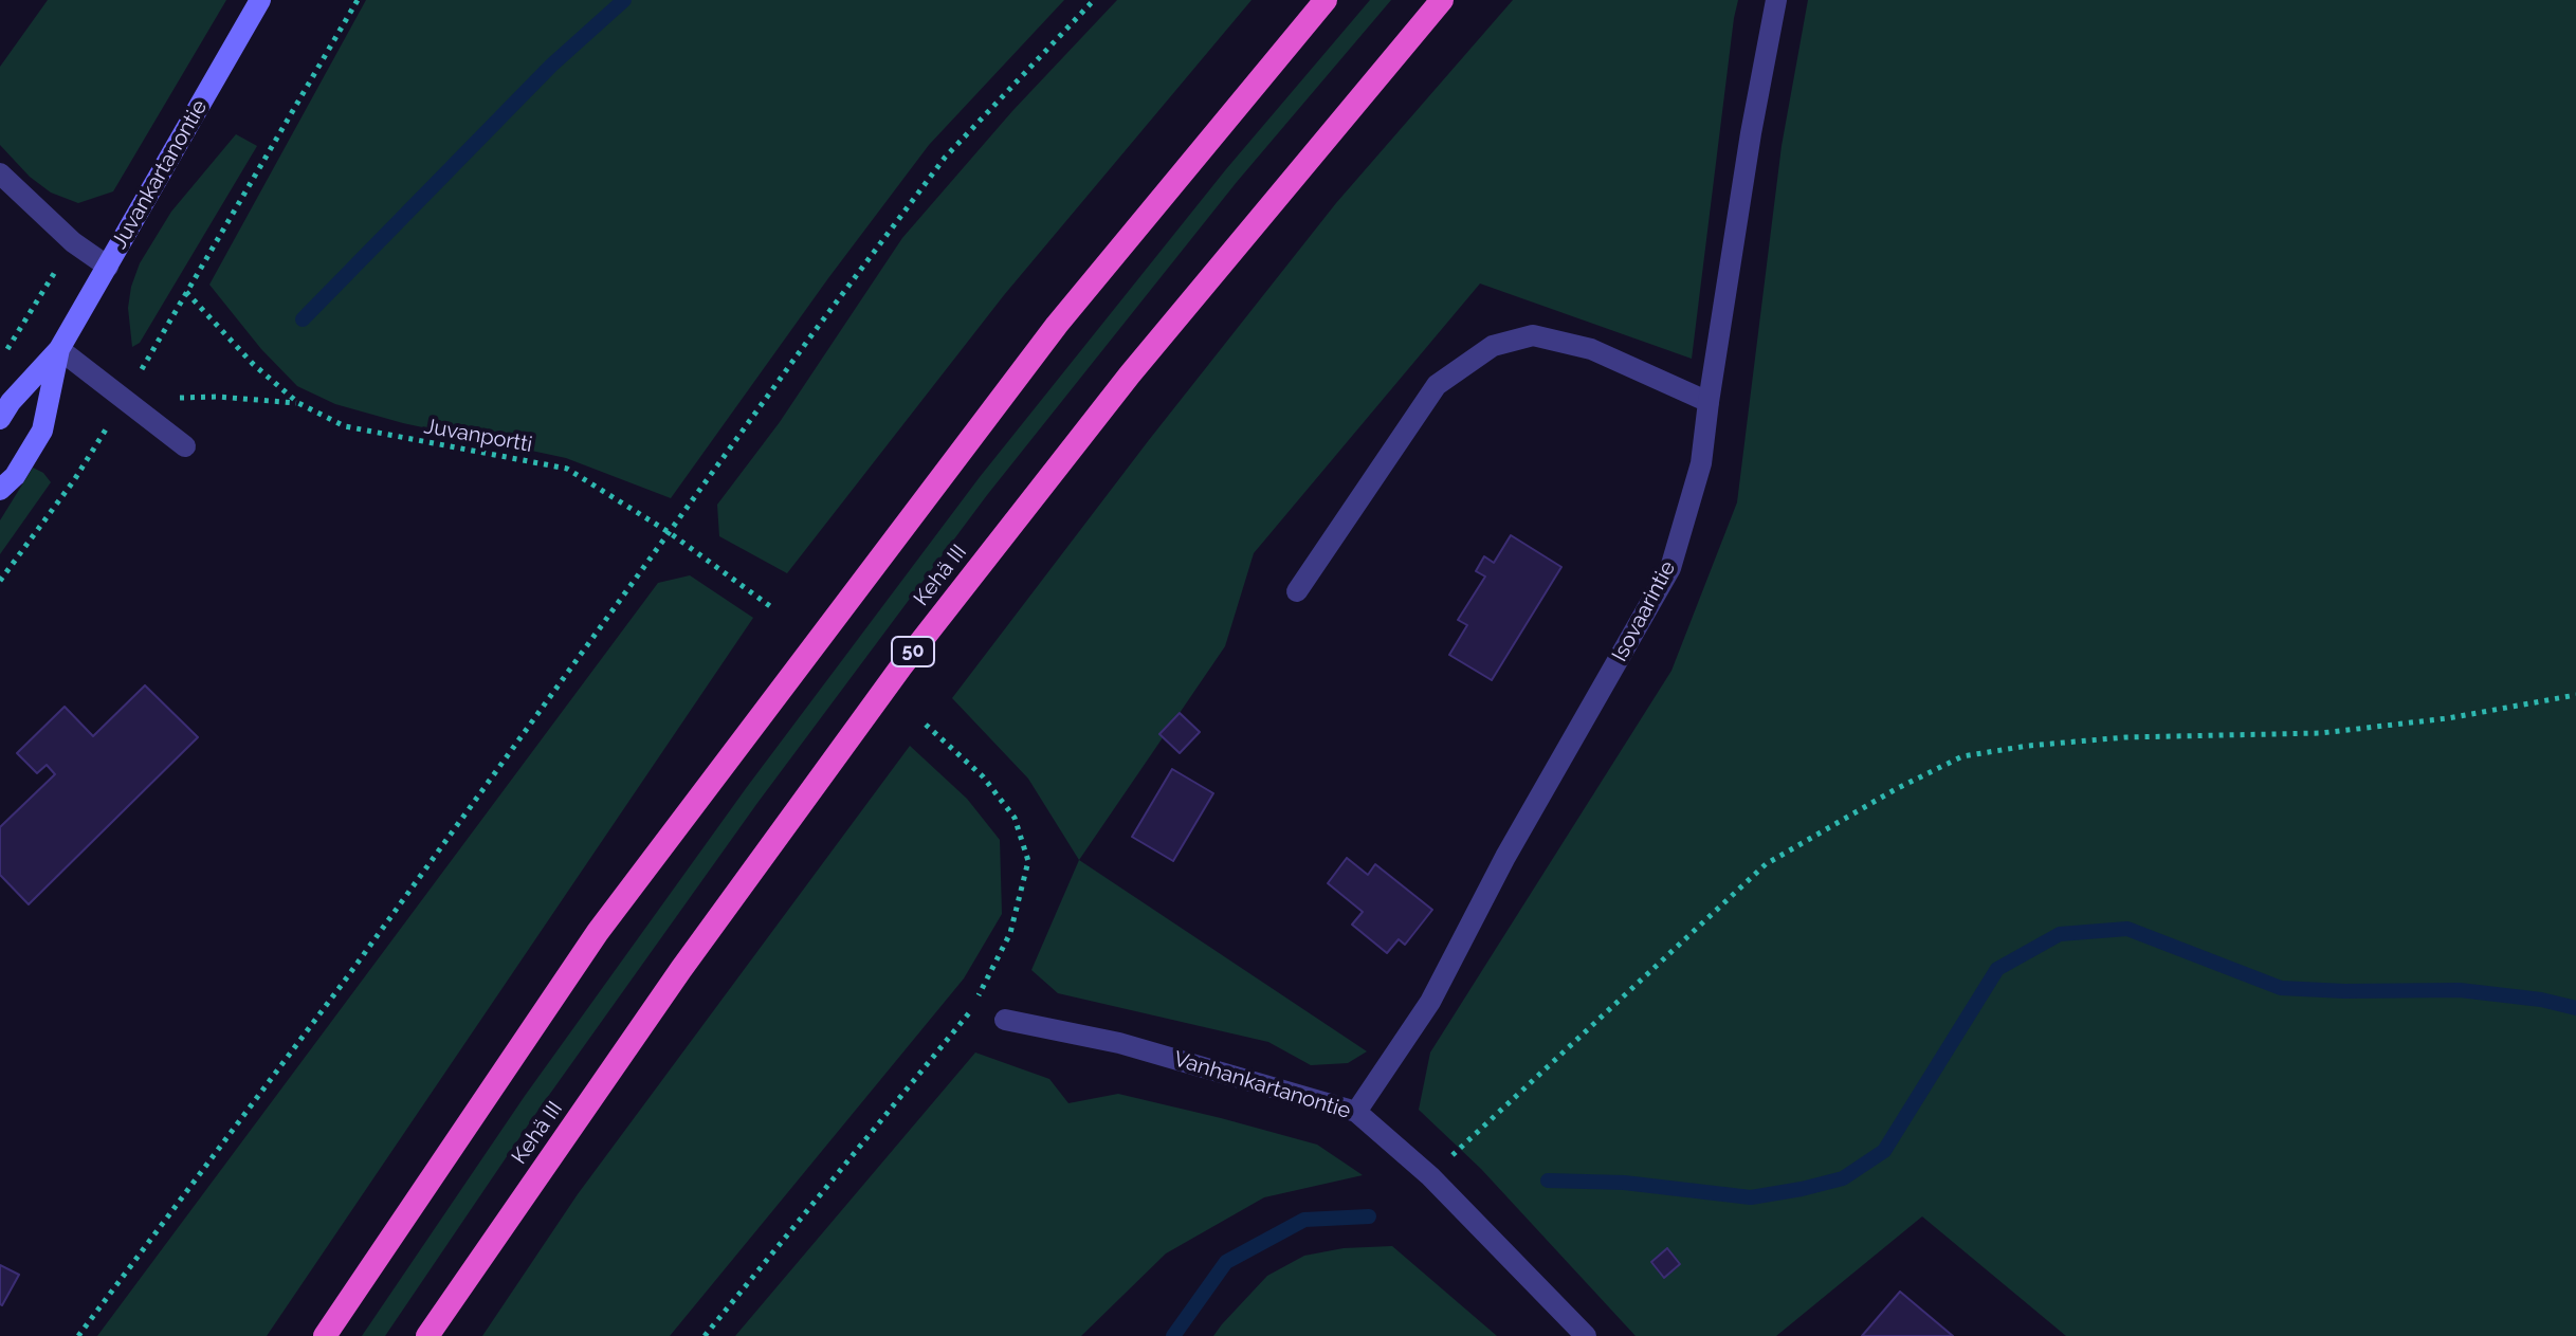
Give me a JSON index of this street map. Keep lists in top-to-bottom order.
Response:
{
  "streets": {
    "highway": ["Kehä III", "50"],
    "main road": ["Juvankartanontie"],
    "street": ["Isovaarintie", "Vanhankartanontie"],
    "path": ["Juvanportti"]
  },
  "crossings": [
    ["Isovaarintie", "Vanhankartanontie"]
  ]
}
